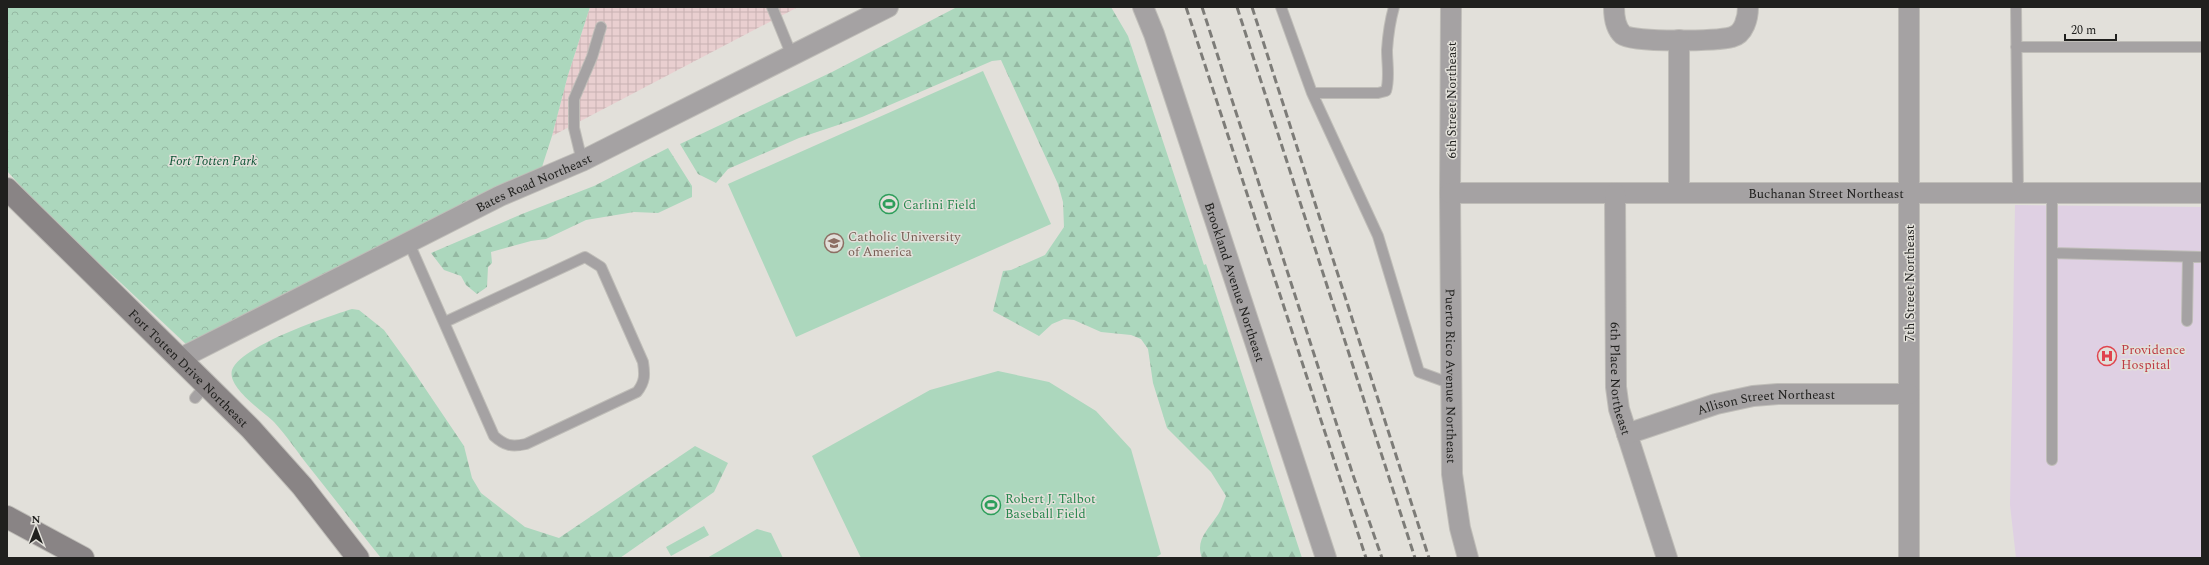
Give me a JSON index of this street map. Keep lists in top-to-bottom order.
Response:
{
  "streets": {
    "street": [
      "6th Street Northeast",
      "Bates Road Northeast",
      "Buchanan Street Northeast",
      "Brookland Avenue Northeast",
      "7th Street Northeast",
      "Fort Totten Drive Northeast",
      "Puerto Rico Avenue Northeast",
      "6th Place Northeast",
      "Allison Street Northeast"
    ]
  },
  "crossings": [
    ["6th Street Northeast", "Buchanan Street Northeast"],
    ["6th Street Northeast", "Puerto Rico Avenue Northeast"],
    ["Bates Road Northeast", "Fort Totten Drive Northeast"],
    ["Buchanan Street Northeast", "7th Street Northeast"],
    ["Buchanan Street Northeast", "Puerto Rico Avenue Northeast"],
    ["Buchanan Street Northeast", "6th Place Northeast"],
    ["7th Street Northeast", "Allison Street Northeast"],
    ["6th Place Northeast", "Allison Street Northeast"]
  ],
  "parks": ["Fort Totten Park"],
  "places": {
    "sports": ["Carlini Field", "Robert J. Talbot Baseball Field"],
    "school or university": ["Catholic University of America"],
    "hospital": ["Providence Hospital"]
  },
  "scale_bar": "20 m",
  "north": "top"
}
